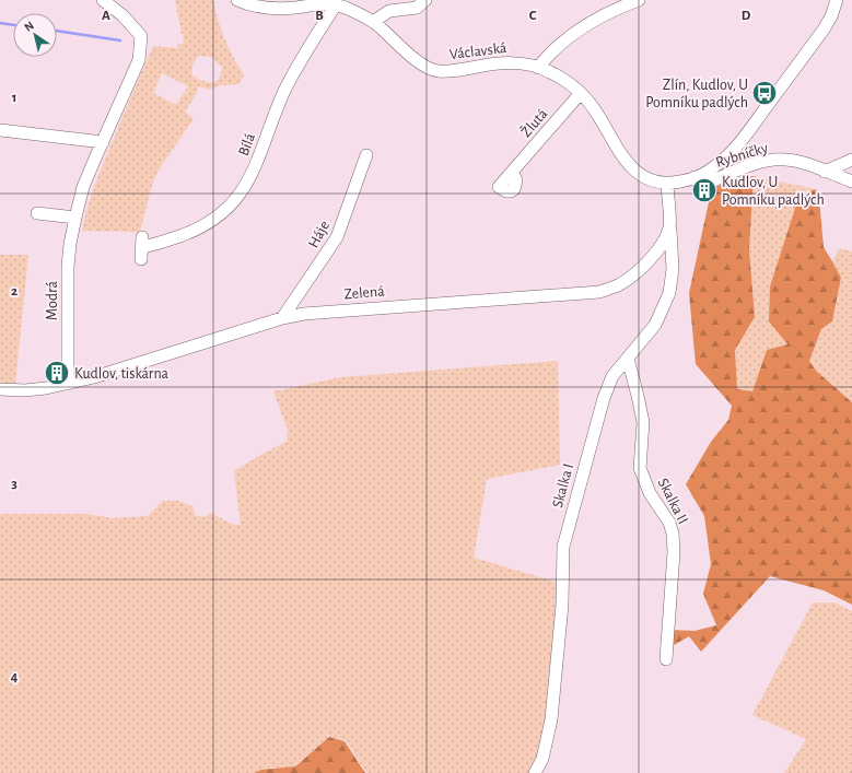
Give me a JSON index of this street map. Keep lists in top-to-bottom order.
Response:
{
  "streets": {
    "street": [
      "Václavská",
      "Žlutá",
      "Bílá",
      "Rybníčky",
      "Háje",
      "Zelená",
      "Modrá",
      "Skalka I",
      "Skalka II"
    ]
  },
  "crossings": [
    ["Václavská", "Žlutá"],
    ["Václavská", "Bílá"],
    ["Václavská", "Zelená"],
    ["Háje", "Zelená"],
    ["Zelená", "Modrá"],
    ["Zelená", "Skalka I"],
    ["Skalka I", "Skalka II"]
  ],
  "places": {
    "bus stop": ["Zlín, Kudlov, U Pomníku padlých"],
    "building": ["Kudlov, U Pomníku padlých", "Kudlov, tiskárna"]
  },
  "north": "top left",
  "grid": {
    "columns": [
      "A",
      "B",
      "C",
      "D"
    ],
    "rows": [
      "1",
      "2",
      "3",
      "4"
    ]
  }
}
